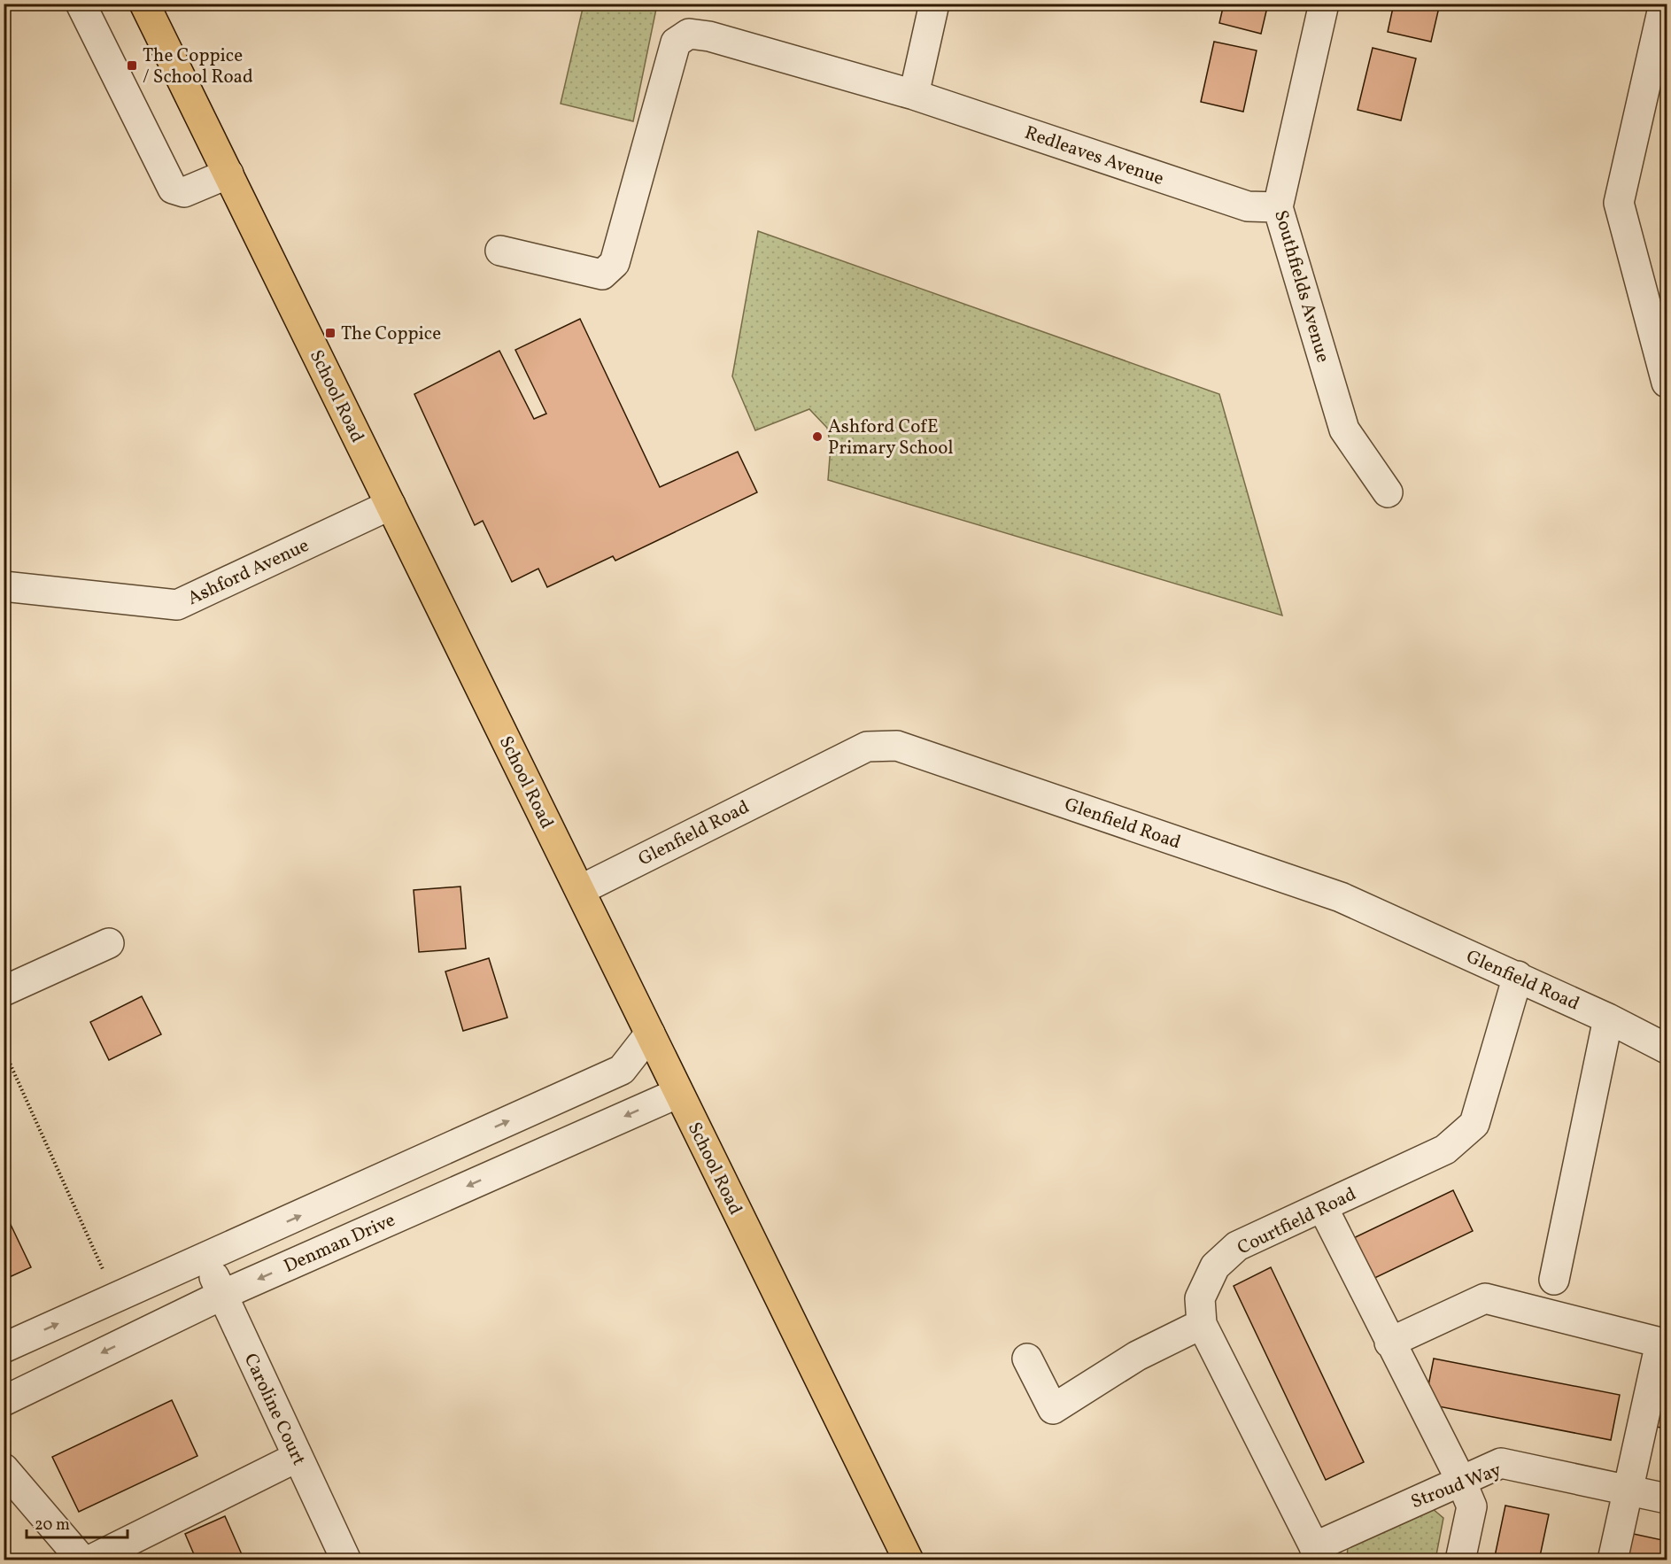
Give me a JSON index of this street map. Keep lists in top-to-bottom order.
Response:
{
  "streets": {
    "main road": ["School Road"],
    "street": [
      "Redleaves Avenue",
      "Southfields Avenue",
      "Ashford Avenue",
      "Glenfield Road",
      "Courtfield Road",
      "Denman Drive",
      "Caroline Court",
      "Stroud Way"
    ]
  },
  "crossings": [
    ["Redleaves Avenue", "Southfields Avenue"],
    ["School Road", "Ashford Avenue"],
    ["School Road", "Glenfield Road"],
    ["School Road", "Denman Drive"],
    ["Glenfield Road", "Courtfield Road"],
    ["Courtfield Road", "Stroud Way"],
    ["Denman Drive", "Caroline Court"]
  ],
  "places": {
    "transit": ["The Coppice / School Road", "The Coppice"],
    "other": ["Ashford CofE Primary School"]
  },
  "scale_bar": "20 m"
}
